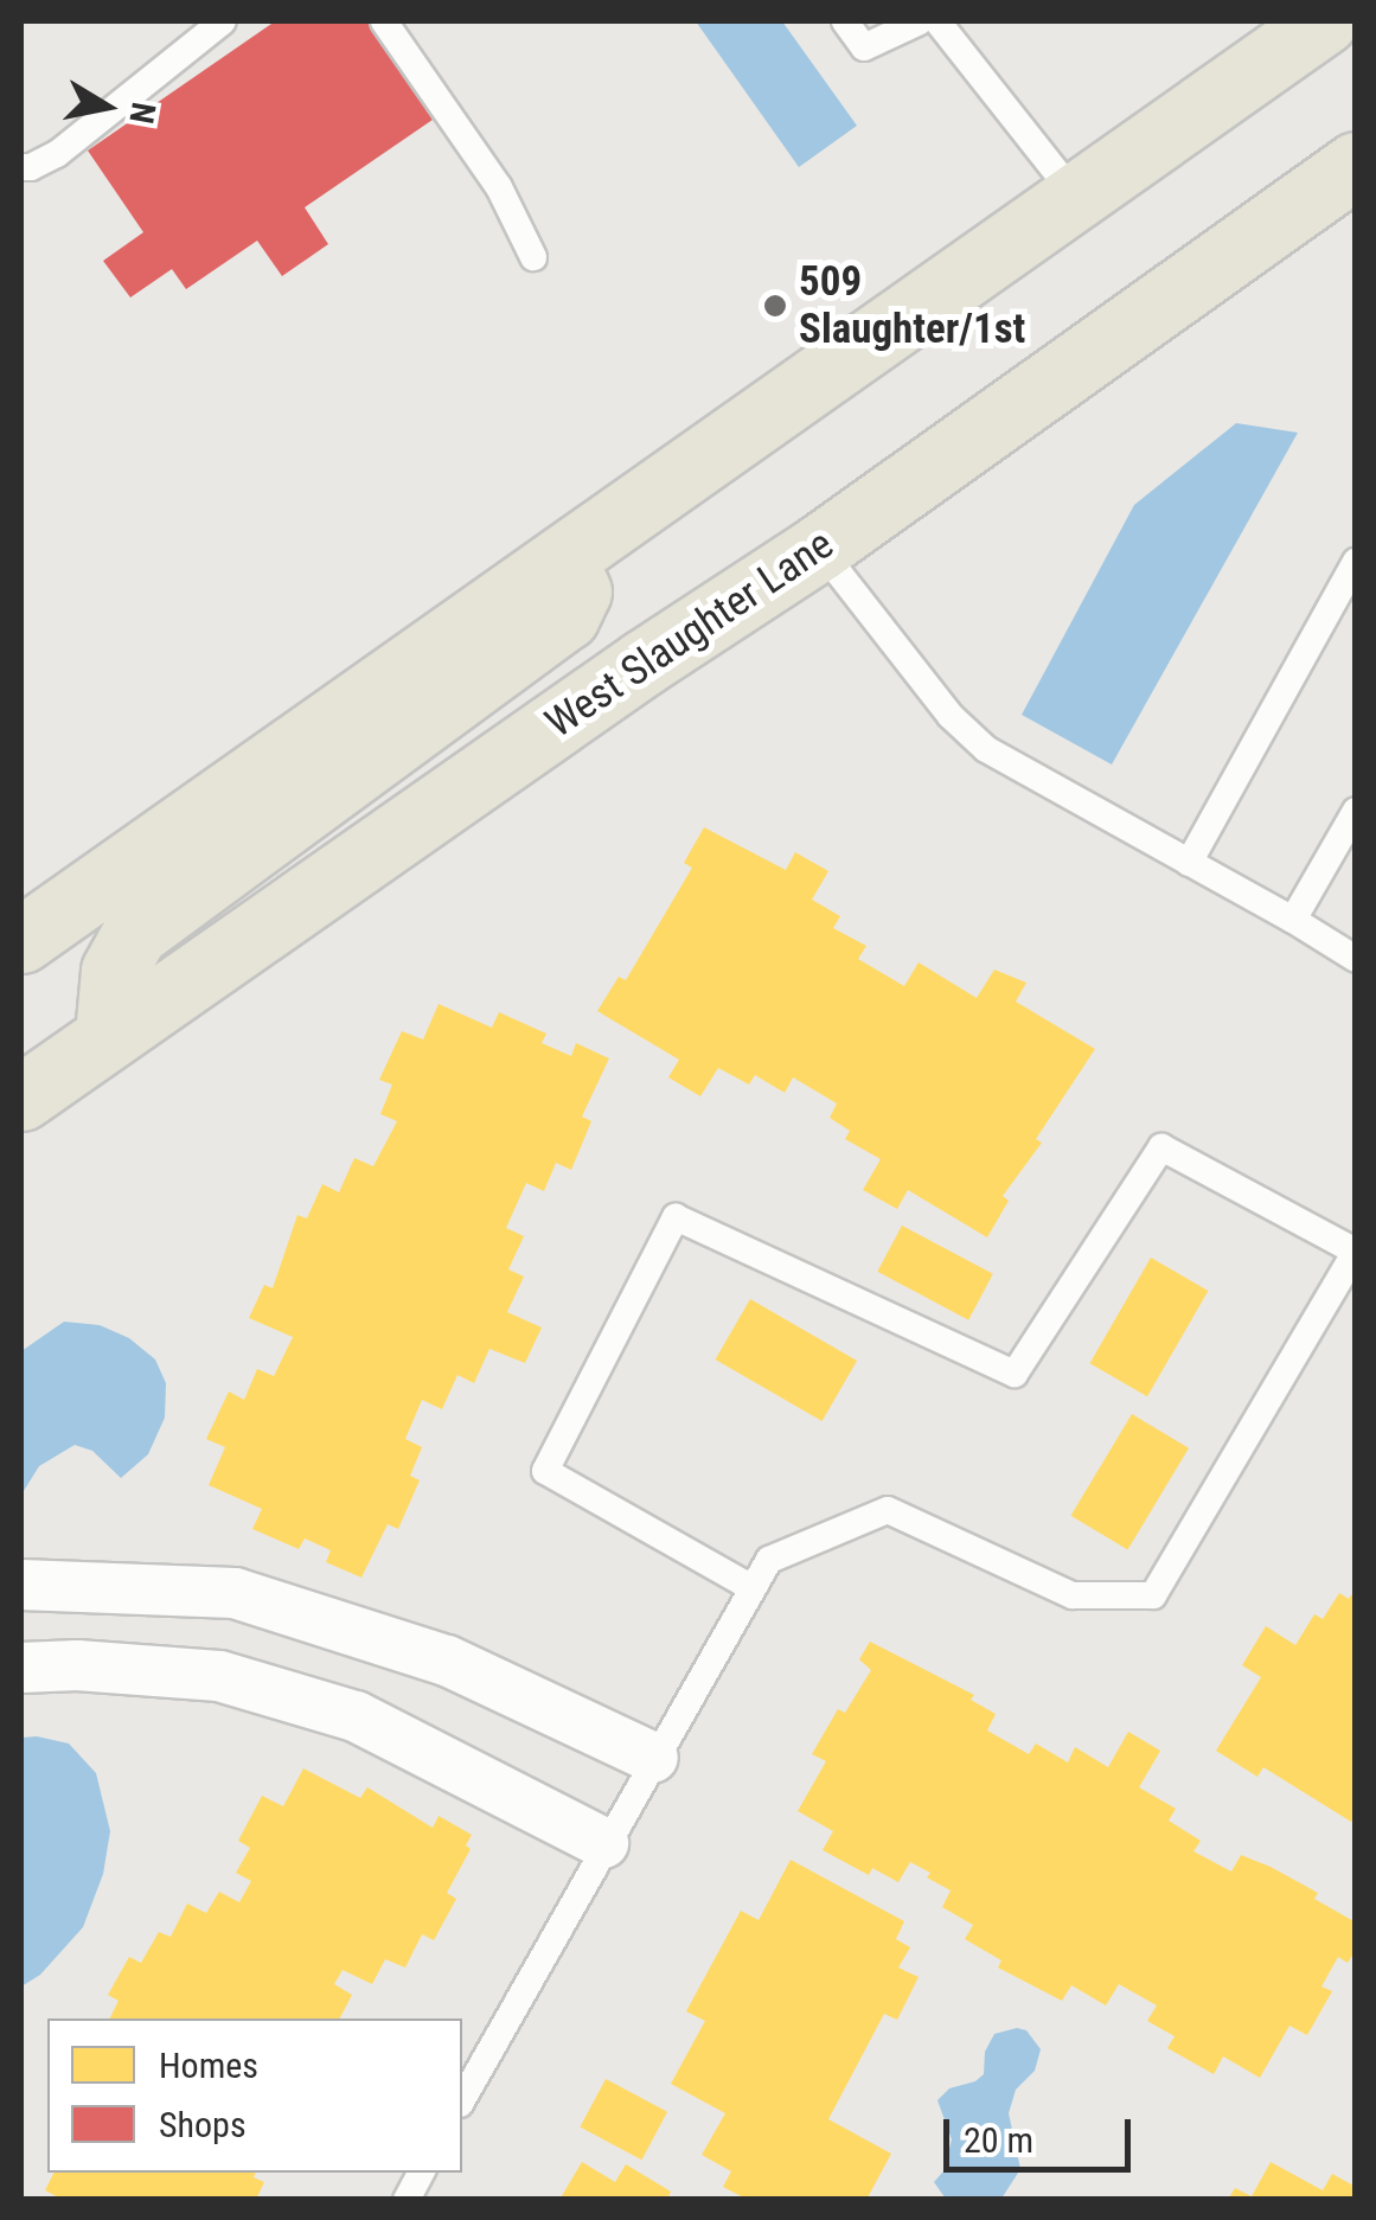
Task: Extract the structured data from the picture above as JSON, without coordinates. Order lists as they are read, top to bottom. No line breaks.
{"streets":{"main road":["West Slaughter Lane"]},"places":["509 Slaughter/1st"],"legend":["Homes","Shops"],"scale_bar":"20 m","north":"right"}
